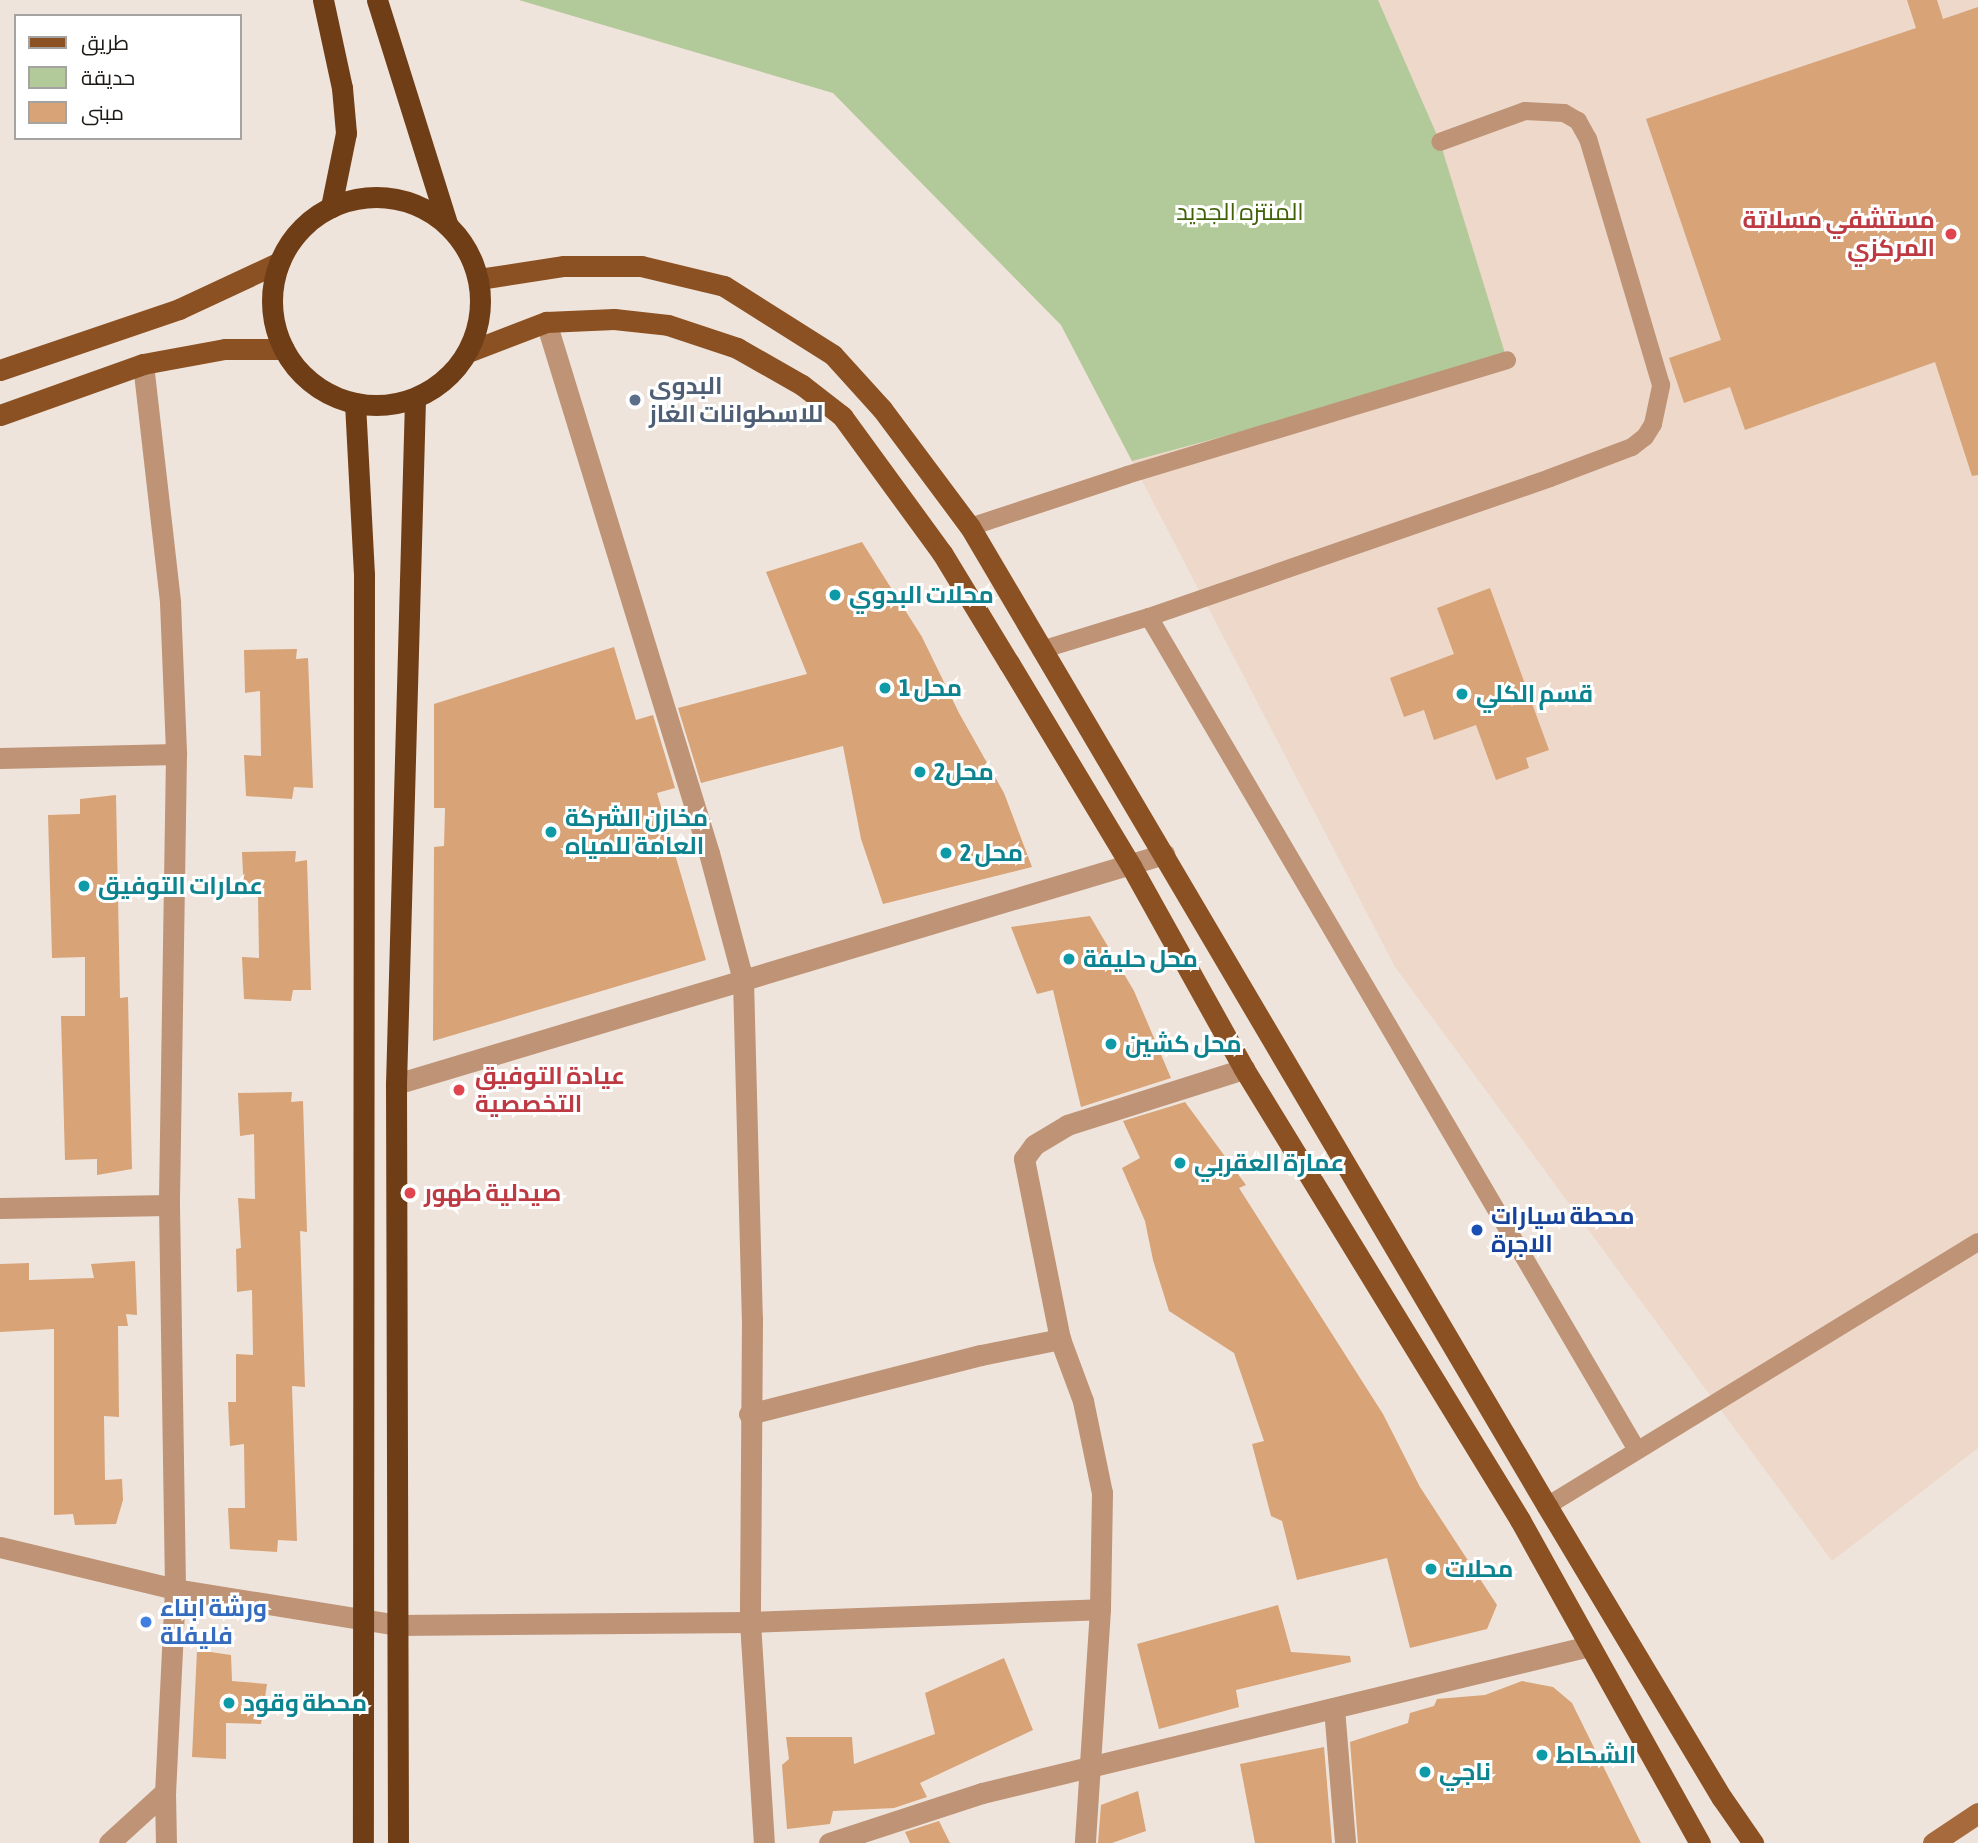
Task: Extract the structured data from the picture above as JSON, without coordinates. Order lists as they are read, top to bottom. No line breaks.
{"parks":["المنتزه الجديد"],"places":["مستشفي مسلاتة المركزي","البدوي للاسطوانات الغاز","محلات البدوي","محل 1","قسم الكلي","محل2","مخازن الشركة العامة للمياه","محل 2","عمارات التوفيق","محل حليفة","محل كشين","عيادة التوفيق التخصصية","عمارة العقربي","صيدلية طهور","محطة سيارات الاجرة","محلات","ورشة ابناء فليفلة","محطة وقود","الشحاط","ناجي"],"legend":["طريق","حديقة","مبنى"]}
